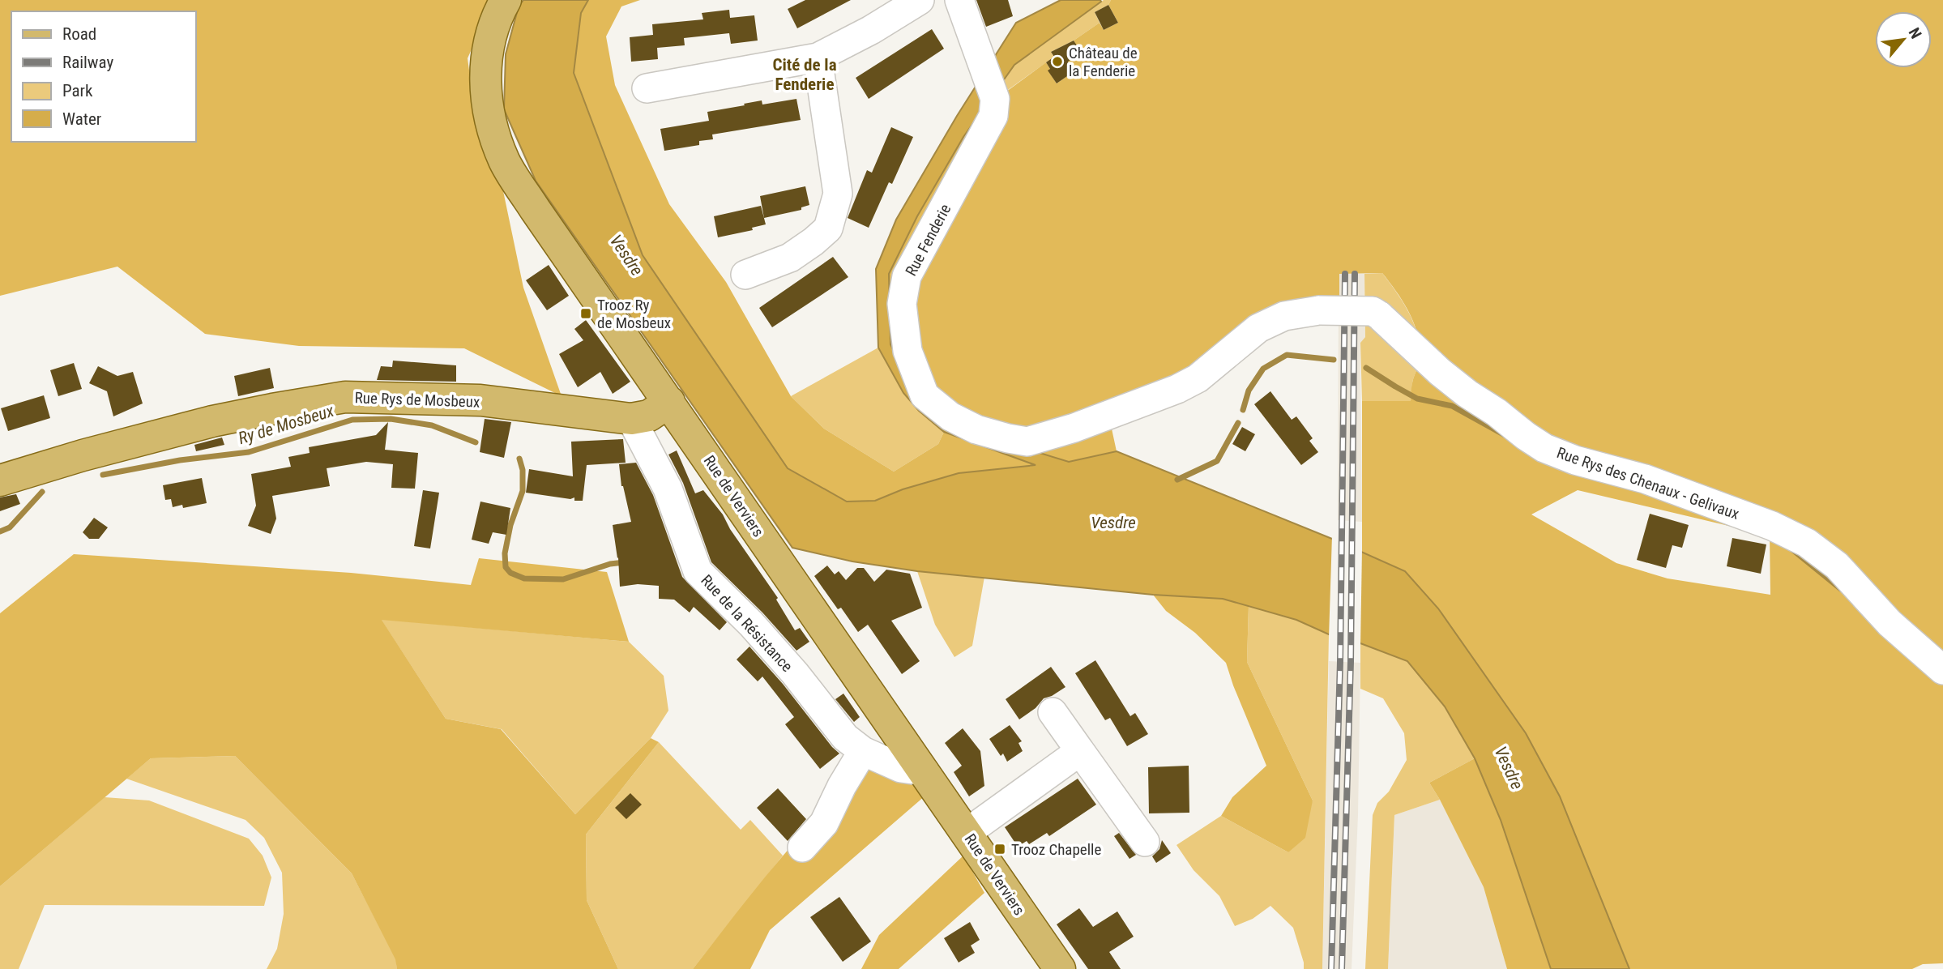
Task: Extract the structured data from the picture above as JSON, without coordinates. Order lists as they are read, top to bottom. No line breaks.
{"streets":{"main road":["Rue Rys de Mosbeux","Rue de Verviers"],"street":["Rue Fenderie","Rue Rys des Chenaux - Gelivaux","Rue de la Résistance"]},"crossings":[["Rue Fenderie","Rue Rys des Chenaux - Gelivaux"],["Rue Rys de Mosbeux","Rue de Verviers"],["Rue Rys de Mosbeux","Rue de la Résistance"],["Rue de Verviers","Rue de la Résistance"]],"districts":["Cité de la Fenderie"],"water":["Vesdre","Ry de Mosbeux"],"places":{"other":["Château de la Fenderie"],"transit":["Trooz Ry de Mosbeux","Trooz Chapelle"]},"legend":["Road","Railway","Park","Water"],"north":"top right"}
